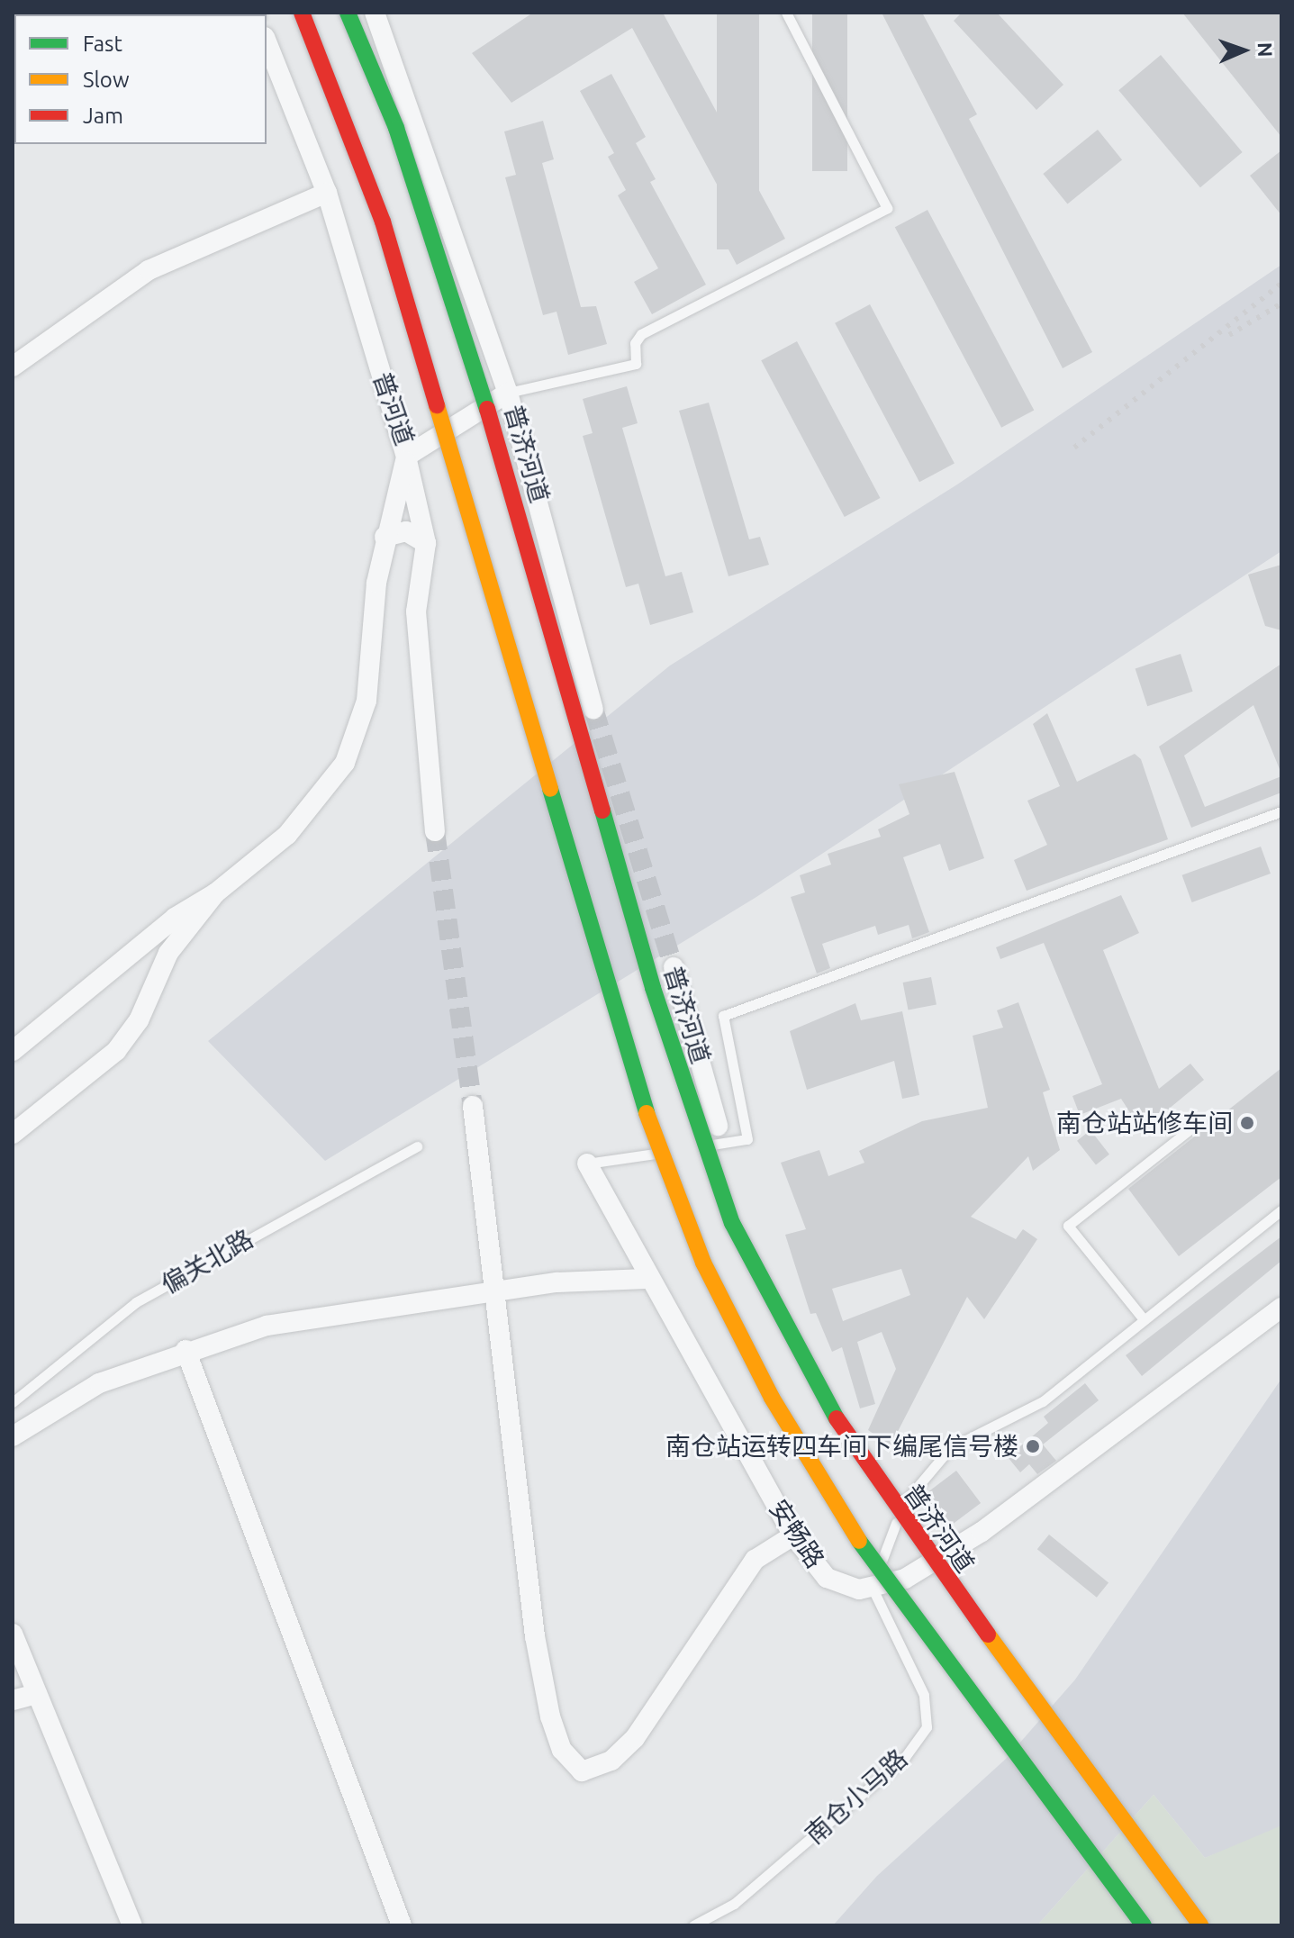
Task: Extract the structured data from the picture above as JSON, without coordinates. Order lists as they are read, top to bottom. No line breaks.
{"streets":{"highway":["普济河道"],"street":["普河道","安畅路"],"lane":["偏关北路","南仓小马路"]},"crossings":[["安畅路","南仓小马路"]],"places":["南仓站站修车间","南仓站运转四车间下编尾信号楼"],"legend":["Fast","Slow","Jam"],"north":"right"}
